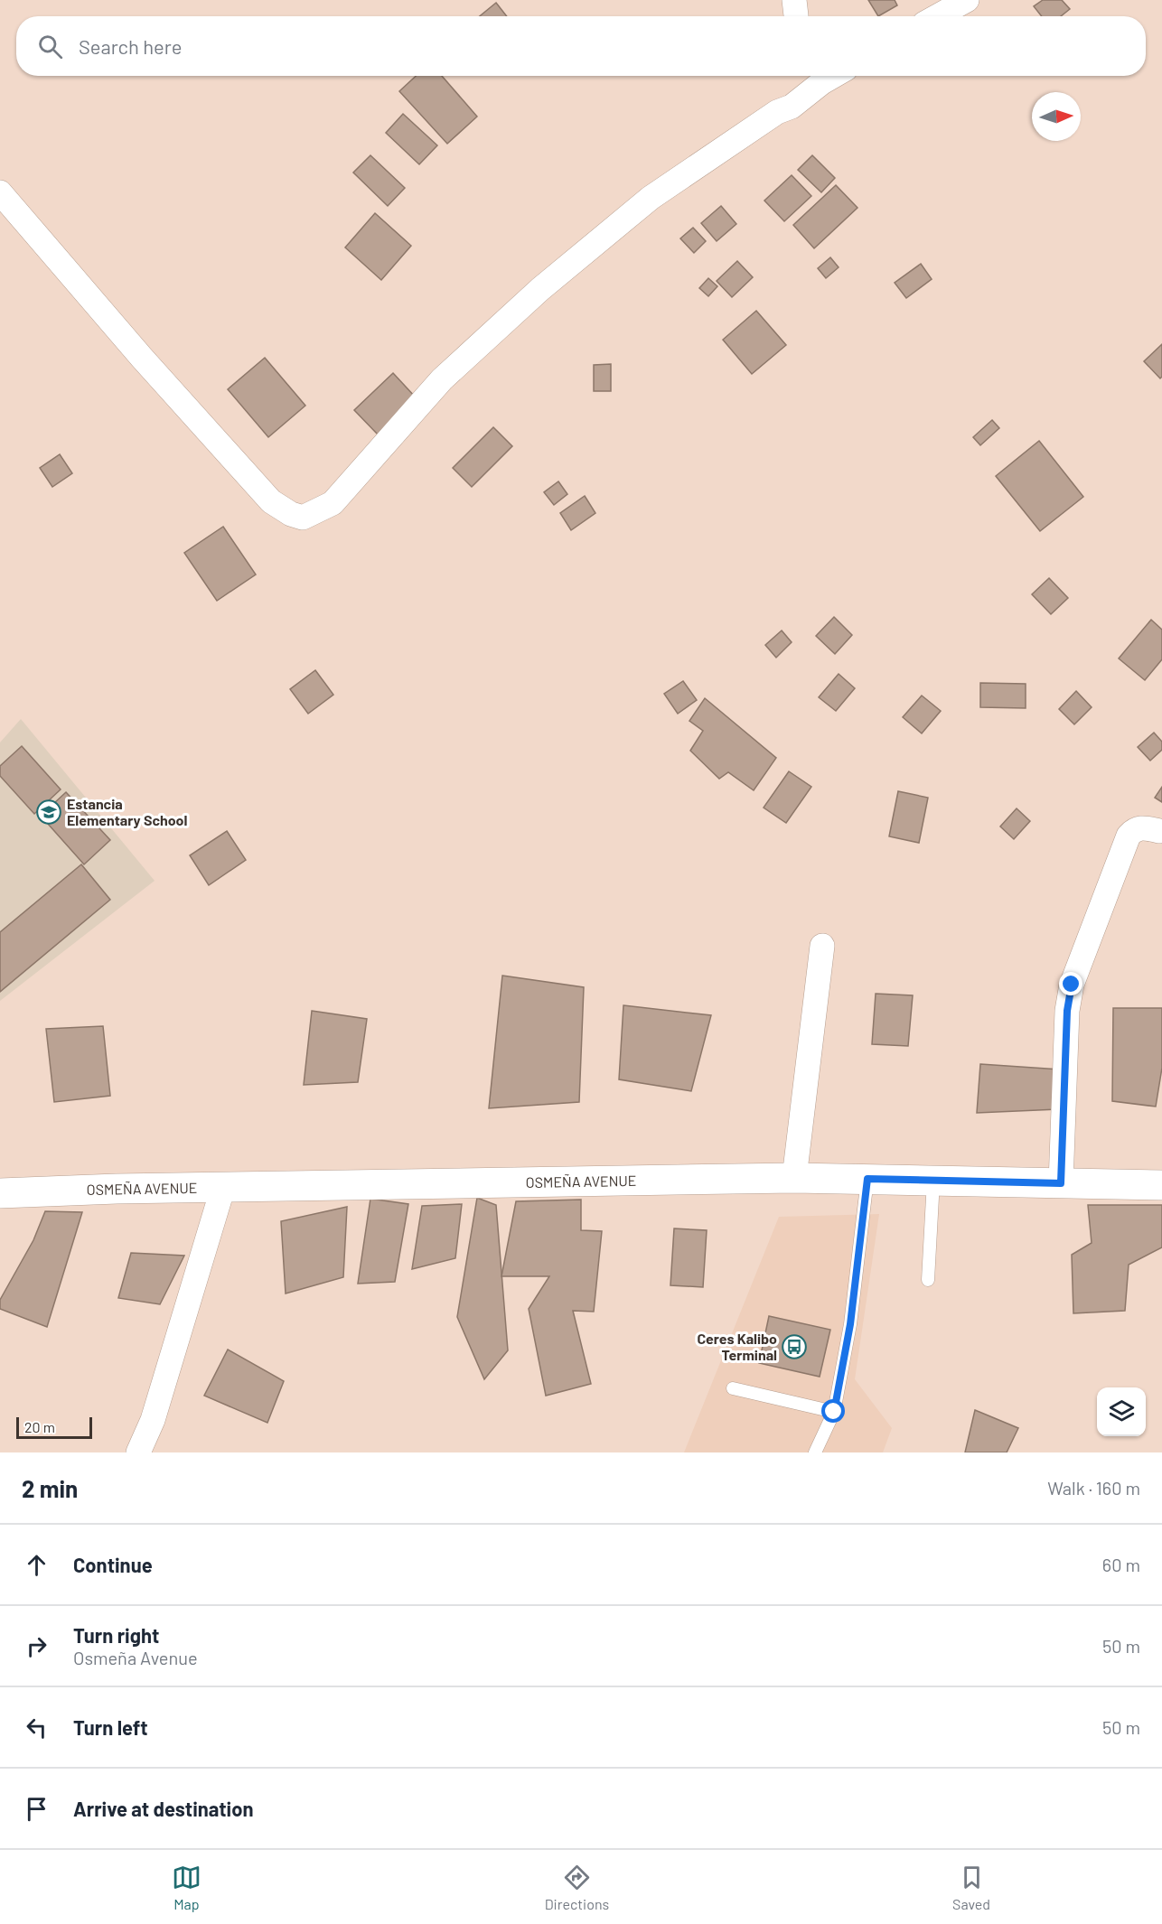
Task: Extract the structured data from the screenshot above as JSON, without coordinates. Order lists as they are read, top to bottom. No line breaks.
{"streets":{"main road":["OSMEÑA AVENUE"]},"places":{"school or university":["Estancia Elementary School"],"bus stop":["Ceres Kalibo Terminal"]},"scale_bar":"20 m","north":"right","page":{"search":"Search here","scale":"20 m","heading":["2 min","Walk · 160 m"],"list":[["Continue","60 m"],["Turn right","Osmeña Avenue","50 m"],["Turn left","50 m"],"Arrive at destination"],"nav":["Map","Directions","Saved"]}}
